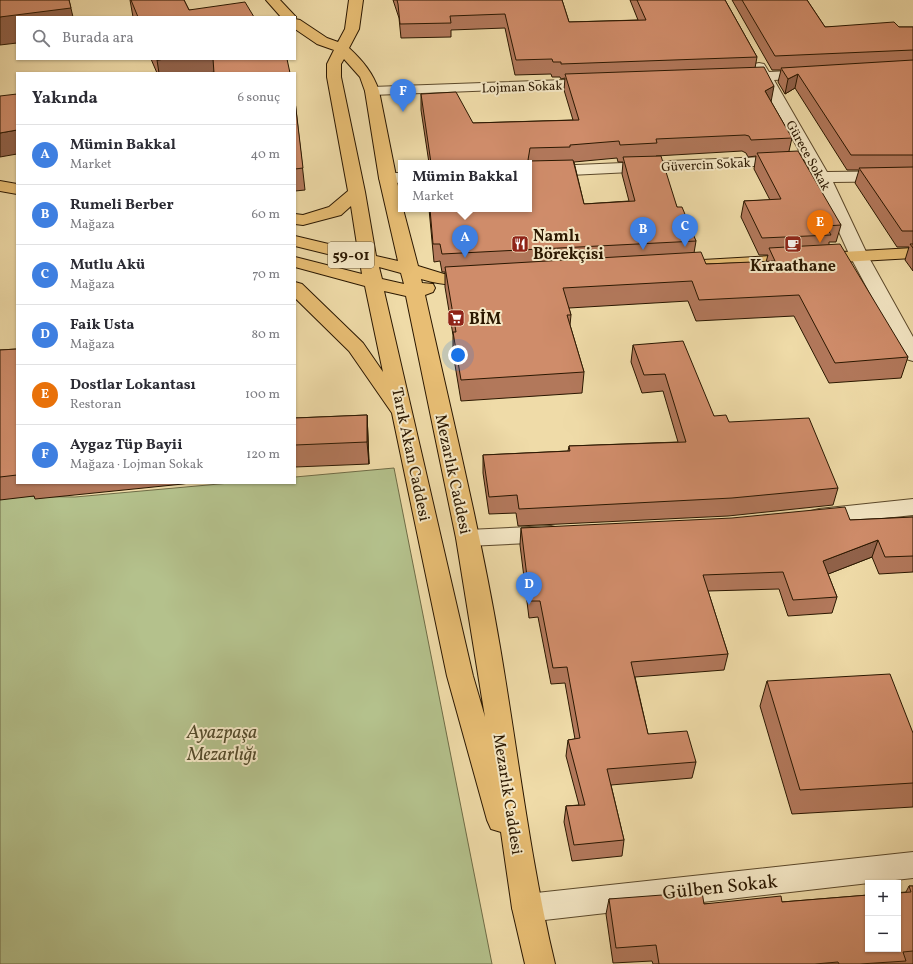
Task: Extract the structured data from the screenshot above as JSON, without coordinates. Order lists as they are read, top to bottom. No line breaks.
{"streets":{"main road":["59-01","Tarık Akan Caddesi","Mezarlık Caddesi"],"street":["Lojman Sokak","Gürece Sokak","Güvercin Sokak","Gülben Sokak"]},"crossings":[["Lojman Sokak","Mezarlık Caddesi"],["Gürece Sokak","Güvercin Sokak"],["59-01","Tarık Akan Caddesi"],["59-01","Mezarlık Caddesi"],["Tarık Akan Caddesi","Mezarlık Caddesi"],["Tarık Akan Caddesi","Gülben Sokak"],["Mezarlık Caddesi","Gülben Sokak"]],"parks":["Ayazpaşa Mezarlığı"],"places":{"restaurant":["Namlı Börekçisi"],"cafe":["Kıraathane"],"supermarket":["BİM"]},"page":{"search":"Burada ara","heading":["Yakında","6 sonuç"],"pins":["F","E","C","B","A","D"],"list":[{"mark":"A","name":"Mümin Bakkal","note":"Market","value":"40 m"},{"mark":"B","name":"Rumeli Berber","note":"Mağaza","value":"60 m"},{"mark":"C","name":"Mutlu Akü","note":"Mağaza","value":"70 m"},{"mark":"D","name":"Faik Usta","note":"Mağaza","value":"80 m"},{"mark":"E","name":"Dostlar Lokantası","note":"Restoran","value":"100 m"},{"mark":"F","name":"Aygaz Tüp Bayii","note":"Mağaza · Lojman Sokak","value":"120 m"}],"popup":["Mümin Bakkal","Market"],"map_buttons":["+","−"]}}
